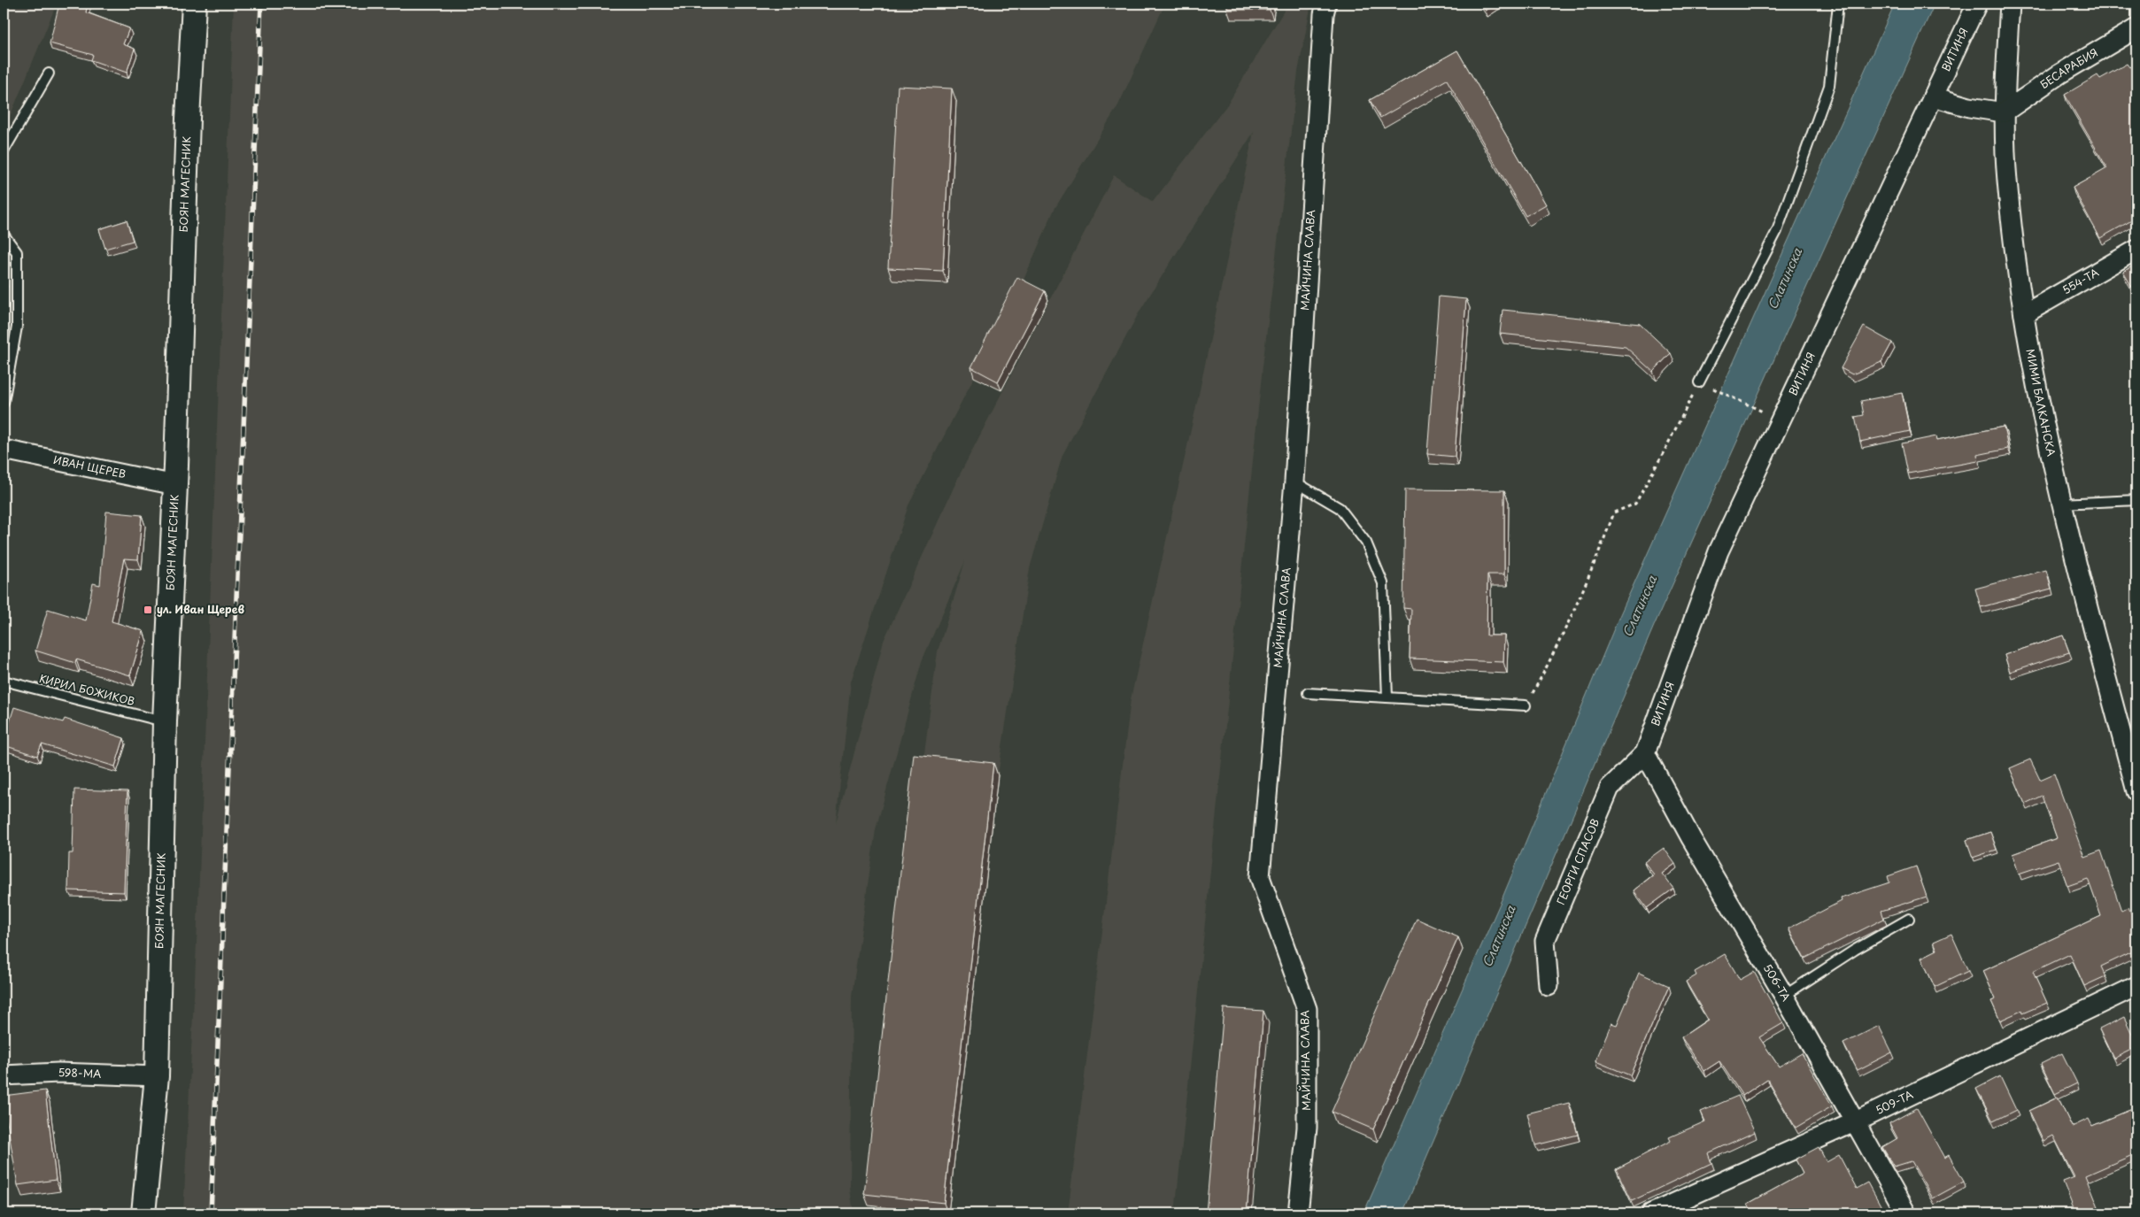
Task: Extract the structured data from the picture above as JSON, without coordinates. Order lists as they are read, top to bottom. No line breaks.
{"streets":{"street":["ВИТИНЯ","БЕСАРАБИЯ","БОЯН МАГЕСНИК","МАЙЧИНА СЛАВА","554-ТА","МИМИ БАЛКАНСКА","ИВАН ЩЕРЕВ","ГЕОРГИ СПАСОВ","506-ТА","598-МА","509-ТА"],"lane":["КИРИЛ БОЖИКОВ"]},"crossings":[["ВИТИНЯ","ГЕОРГИ СПАСОВ"],["ВИТИНЯ","506-ТА"],["БЕСАРАБИЯ","МИМИ БАЛКАНСКА"],["БОЯН МАГЕСНИК","ИВАН ЩЕРЕВ"],["БОЯН МАГЕСНИК","КИРИЛ БОЖИКОВ"],["БОЯН МАГЕСНИК","598-МА"],["554-ТА","МИМИ БАЛКАНСКА"],["ГЕОРГИ СПАСОВ","506-ТА"],["506-ТА","509-ТА"]],"water":["Слатинска"],"places":{"transit":["ул. Иван Щерев"]}}
